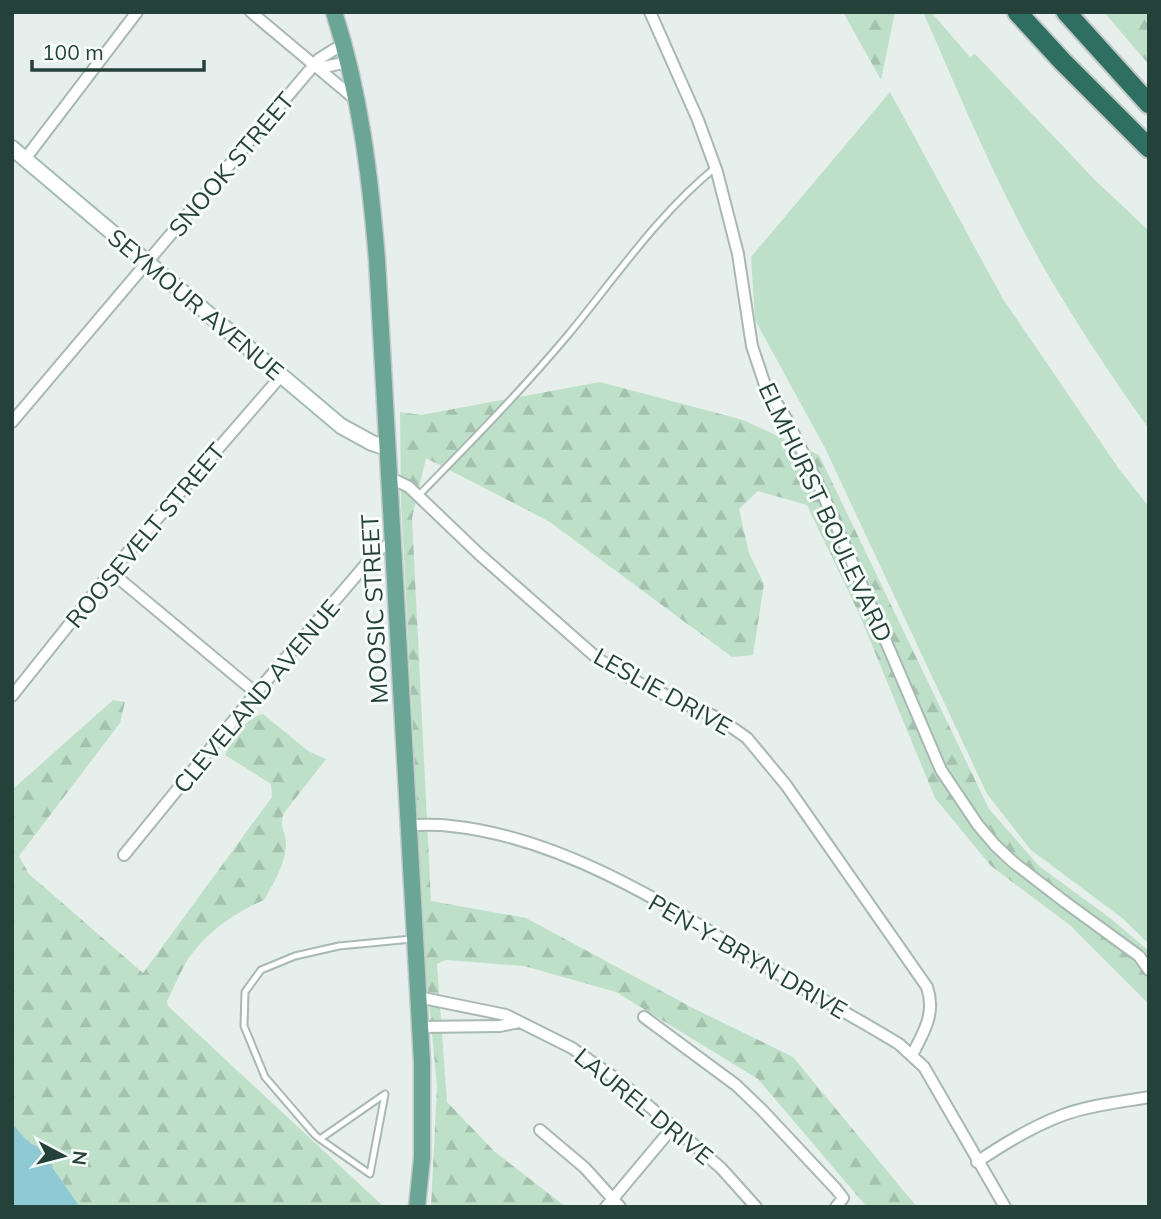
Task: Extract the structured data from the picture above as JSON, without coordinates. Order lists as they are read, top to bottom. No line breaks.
{"streets":{"main road":["MOOSIC STREET"],"street":["SNOOK STREET","SEYMOUR AVENUE","ELMHURST BOULEVARD","ROOSEVELT STREET","LESLIE DRIVE","CLEVELAND AVENUE","PEN-Y-BRYN DRIVE","LAUREL DRIVE"]},"crossings":[["SNOOK STREET","SEYMOUR AVENUE"],["SNOOK STREET","MOOSIC STREET"],["SEYMOUR AVENUE","ROOSEVELT STREET"],["SEYMOUR AVENUE","MOOSIC STREET"],["MOOSIC STREET","LESLIE DRIVE"],["MOOSIC STREET","CLEVELAND AVENUE"],["MOOSIC STREET","PEN-Y-BRYN DRIVE"],["MOOSIC STREET","LAUREL DRIVE"],["LESLIE DRIVE","PEN-Y-BRYN DRIVE"]],"scale_bar":"100 m","north":"right"}
